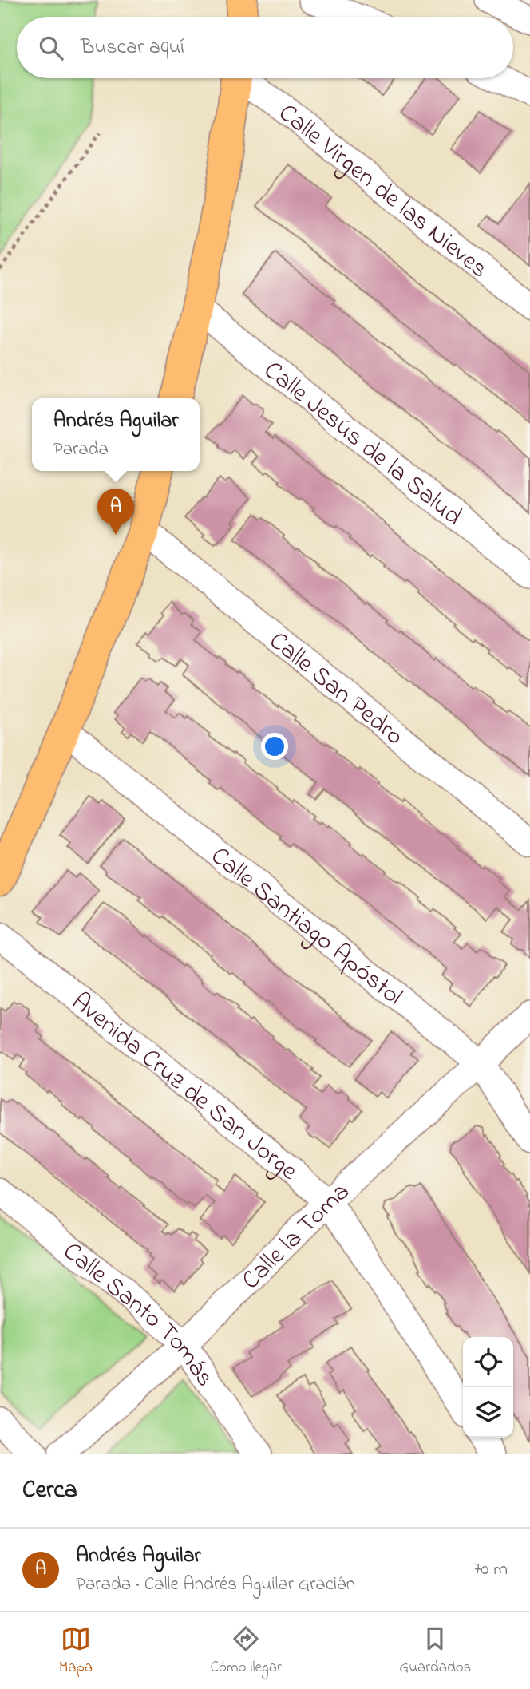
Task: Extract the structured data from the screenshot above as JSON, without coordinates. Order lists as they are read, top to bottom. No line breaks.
{"streets":{"street":["Calle Virgen de las Nieves","Calle Jesús de la Salud","Calle San Pedro","Calle Santiago Apóstol","Avenida Cruz de San Jorge","Calle la Toma","Calle Santo Tomás"]},"crossings":[["Calle Santiago Apóstol","Calle la Toma"],["Avenida Cruz de San Jorge","Calle la Toma"],["Calle la Toma","Calle Santo Tomás"]],"page":{"search":"Buscar aquí","popup":["Andrés Aguilar","Parada"],"pins":"A","heading":"Cerca","list":[{"mark":"A","name":"Andrés Aguilar","note":"Parada · Calle Andrés Aguilar Gracián","value":"70 m"}],"nav":["Mapa","Cómo llegar","Guardados"]}}
